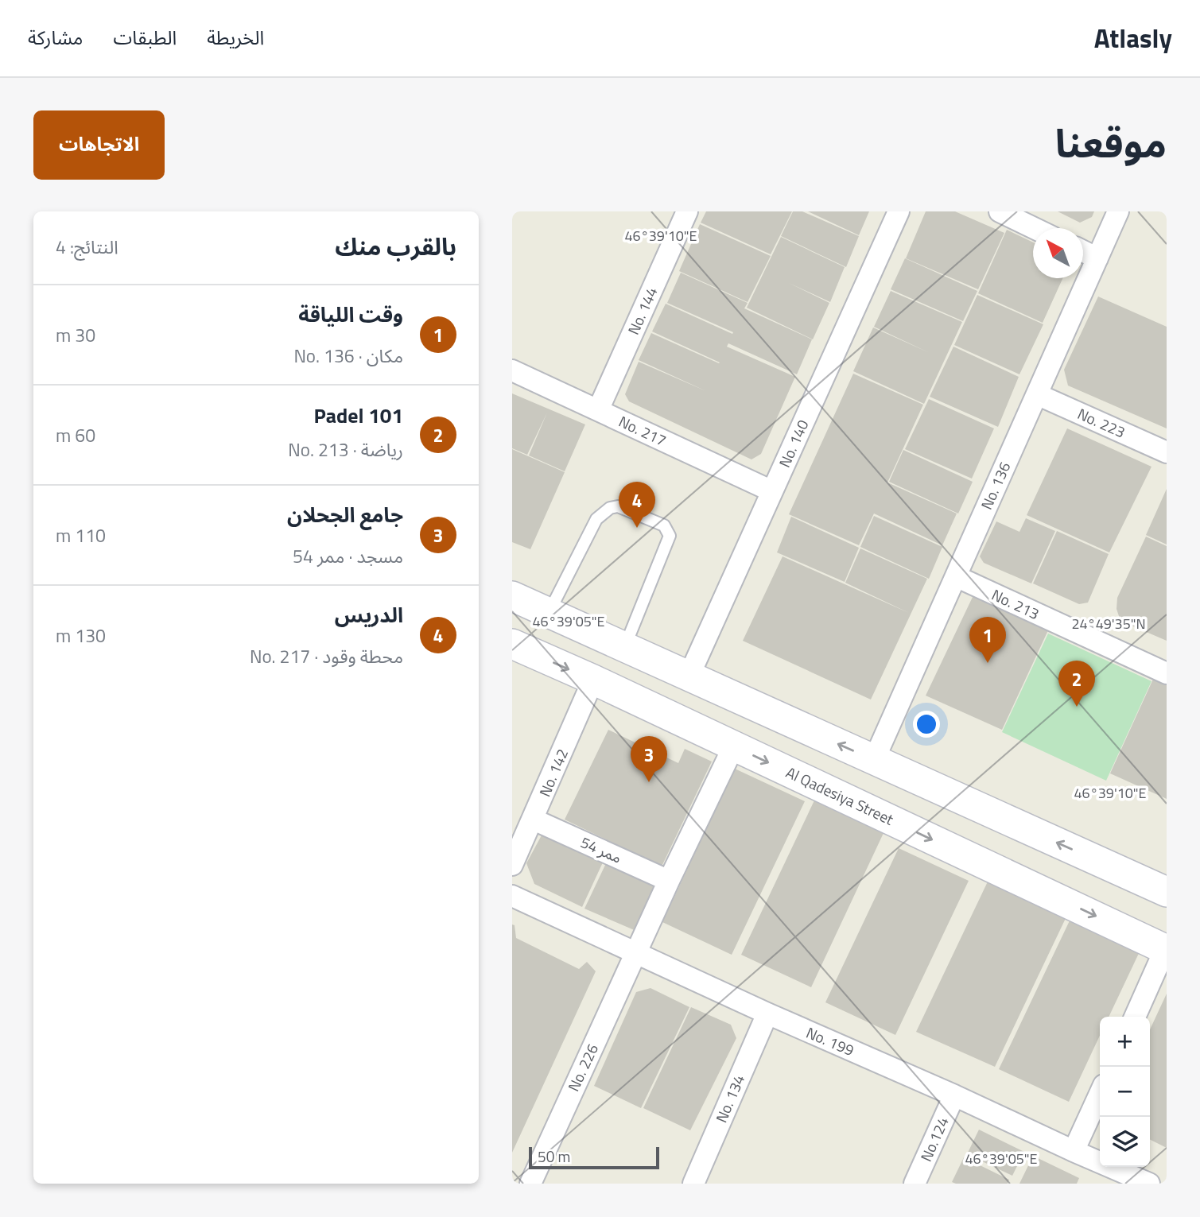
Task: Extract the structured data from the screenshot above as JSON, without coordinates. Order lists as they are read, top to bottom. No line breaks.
{"streets":{"street":["No. 144","No. 223","No. 217","No. 140","No. 136","No. 213","No. 142","Al Qadesiya Street","ممر 54","No. 199","No. 226","No. 134","No.124"]},"crossings":[["No. 144","No. 217"],["No. 223","No. 136"],["No. 217","No. 140"],["No. 136","No. 213"],["No. 142","Al Qadesiya Street"],["No. 142","ممر 54"],["No. 199","No. 226"],["No. 199","No. 134"],["No. 199","No.124"]],"scale_bar":"50 m","north":"top left","page":{"header":"Atlasly","nav":["الخريطة","الطبقات","مشاركة"],"title":"موقعنا","buttons":"الاتجاهات","heading":["بالقرب منك","النتائج: 4"],"list":[{"mark":"1","name":"وقت اللياقة","note":"مكان · No. 136","value":"30 m"},{"mark":"2","name":"Padel 101","note":"رياضة · No. 213","value":"60 m"},{"mark":"3","name":"جامع الجحلان","note":"مسجد · ممر 54","value":"110 m"},{"mark":"4","name":"الدريس","note":"محطة وقود · No. 217","value":"130 m"}],"pins":["4","1","2","3"],"map_buttons":["+","−"],"scale":"50 m"},"coordinates":["46°39'10\"E","46°39'05\"E","24°49'35\"N"]}
